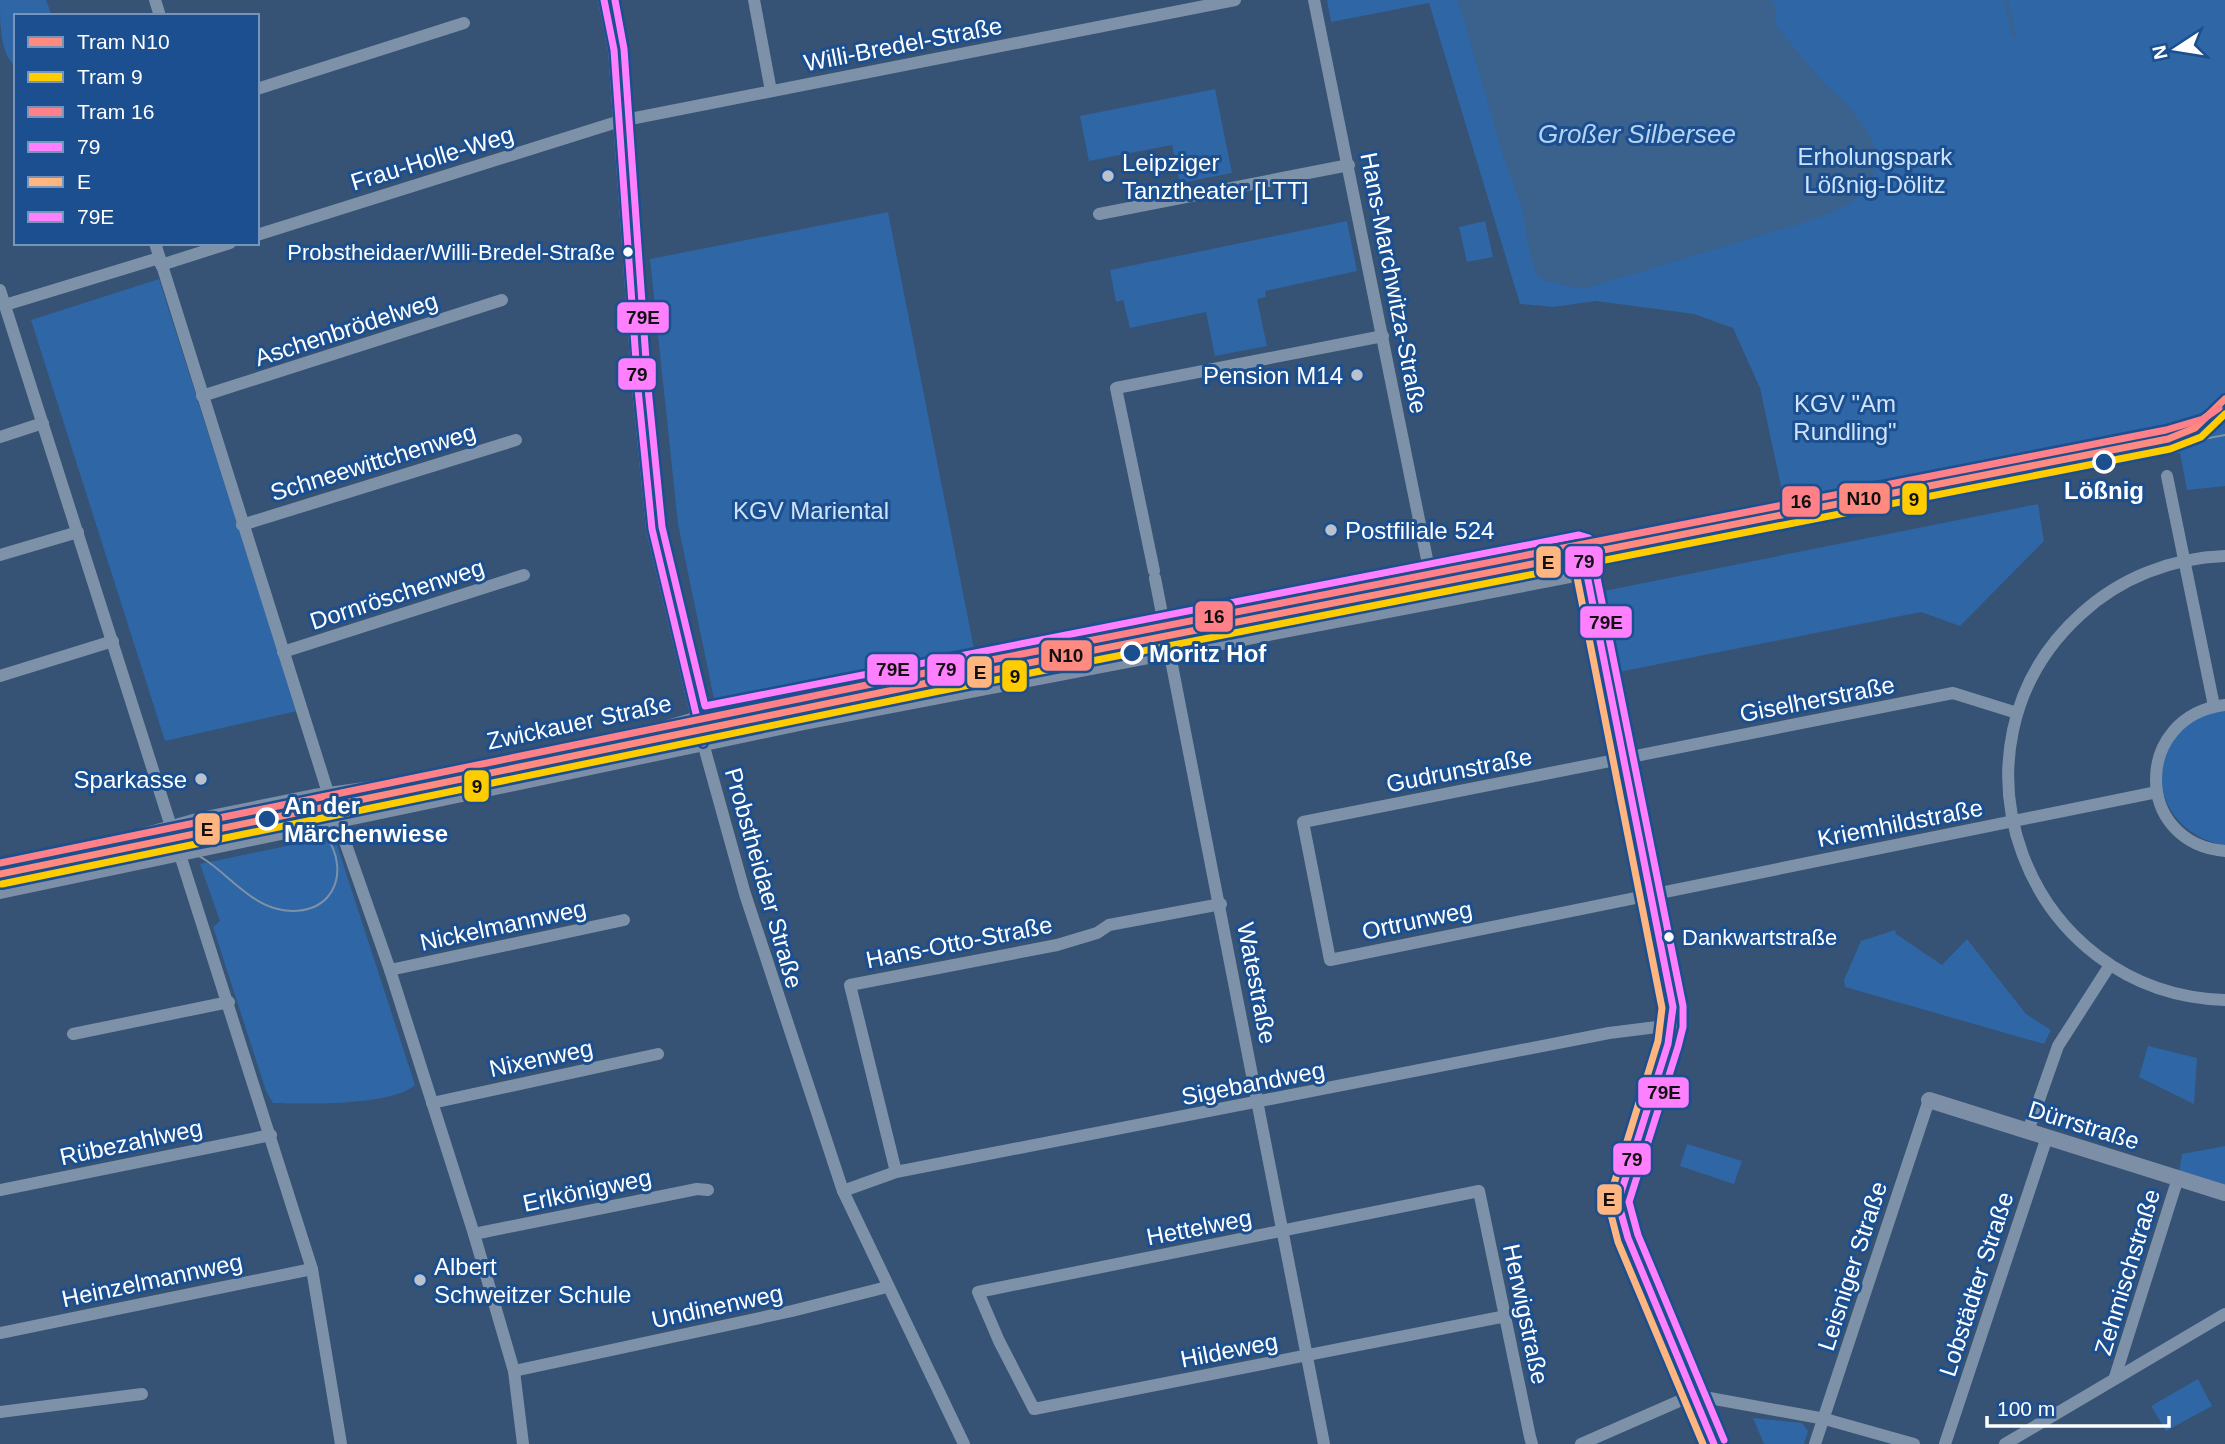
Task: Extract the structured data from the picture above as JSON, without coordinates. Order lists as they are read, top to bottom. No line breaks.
{"streets":{"main road":["Zwickauer Straße","Dürrstraße"],"street":["Willi-Bredel-Straße","Frau-Holle-Weg","Hans-Marchwitza-Straße","Aschenbrödelweg","Schneewittchenweg","Dornröschenweg","Giselherstraße","Gudrunstraße","Kriemhildstraße","Probstheidaer Straße","Ortrunweg","Nickelmannweg","Hans-Otto-Straße","Watestraße","Nixenweg","Sigebandweg","Rübezahlweg","Erlkönigweg","Hettelweg","Leisniger Straße","Zehmischstraße","Heinzelmannweg","Lobstädter Straße","Undinenweg","Herwigstraße","Hildeweg"]},"crossings":[["Willi-Bredel-Straße","Frau-Holle-Weg"],["Willi-Bredel-Straße","Probstheidaer Straße"],["Frau-Holle-Weg","Probstheidaer Straße"],["Hans-Marchwitza-Straße","Zwickauer Straße"],["Hans-Marchwitza-Straße","Watestraße"],["Giselherstraße","Gudrunstraße"],["Zwickauer Straße","Probstheidaer Straße"],["Zwickauer Straße","Watestraße"],["Gudrunstraße","Ortrunweg"],["Kriemhildstraße","Ortrunweg"],["Probstheidaer Straße","Sigebandweg"],["Probstheidaer Straße","Undinenweg"],["Hans-Otto-Straße","Watestraße"],["Hans-Otto-Straße","Sigebandweg"],["Watestraße","Sigebandweg"],["Watestraße","Hettelweg"],["Watestraße","Hildeweg"],["Dürrstraße","Leisniger Straße"],["Dürrstraße","Zehmischstraße"],["Dürrstraße","Lobstädter Straße"],["Hettelweg","Herwigstraße"],["Hettelweg","Hildeweg"],["Herwigstraße","Hildeweg"]],"water":["Großer Silbersee"],"parks":["Erholungspark Lößnig-Dölitz","KGV \"Am Rundling\"","KGV Mariental"],"places":["Leipziger Tanztheater [LTT]","Probstheidaer/Willi-Bredel-Straße","Pension M14","Lößnig","Postfiliale 524","Moritz Hof","Sparkasse","An der Märchenwiese","Dankwartstraße","Albert Schweitzer Schule"],"lines":["transit line 79","transit line 79E","tram line N10","tram line 16","tram line 9","transit line E"],"legend":["Tram N10","Tram 9","Tram 16","79","E","79E"],"scale_bar":"100 m","north":"left"}
